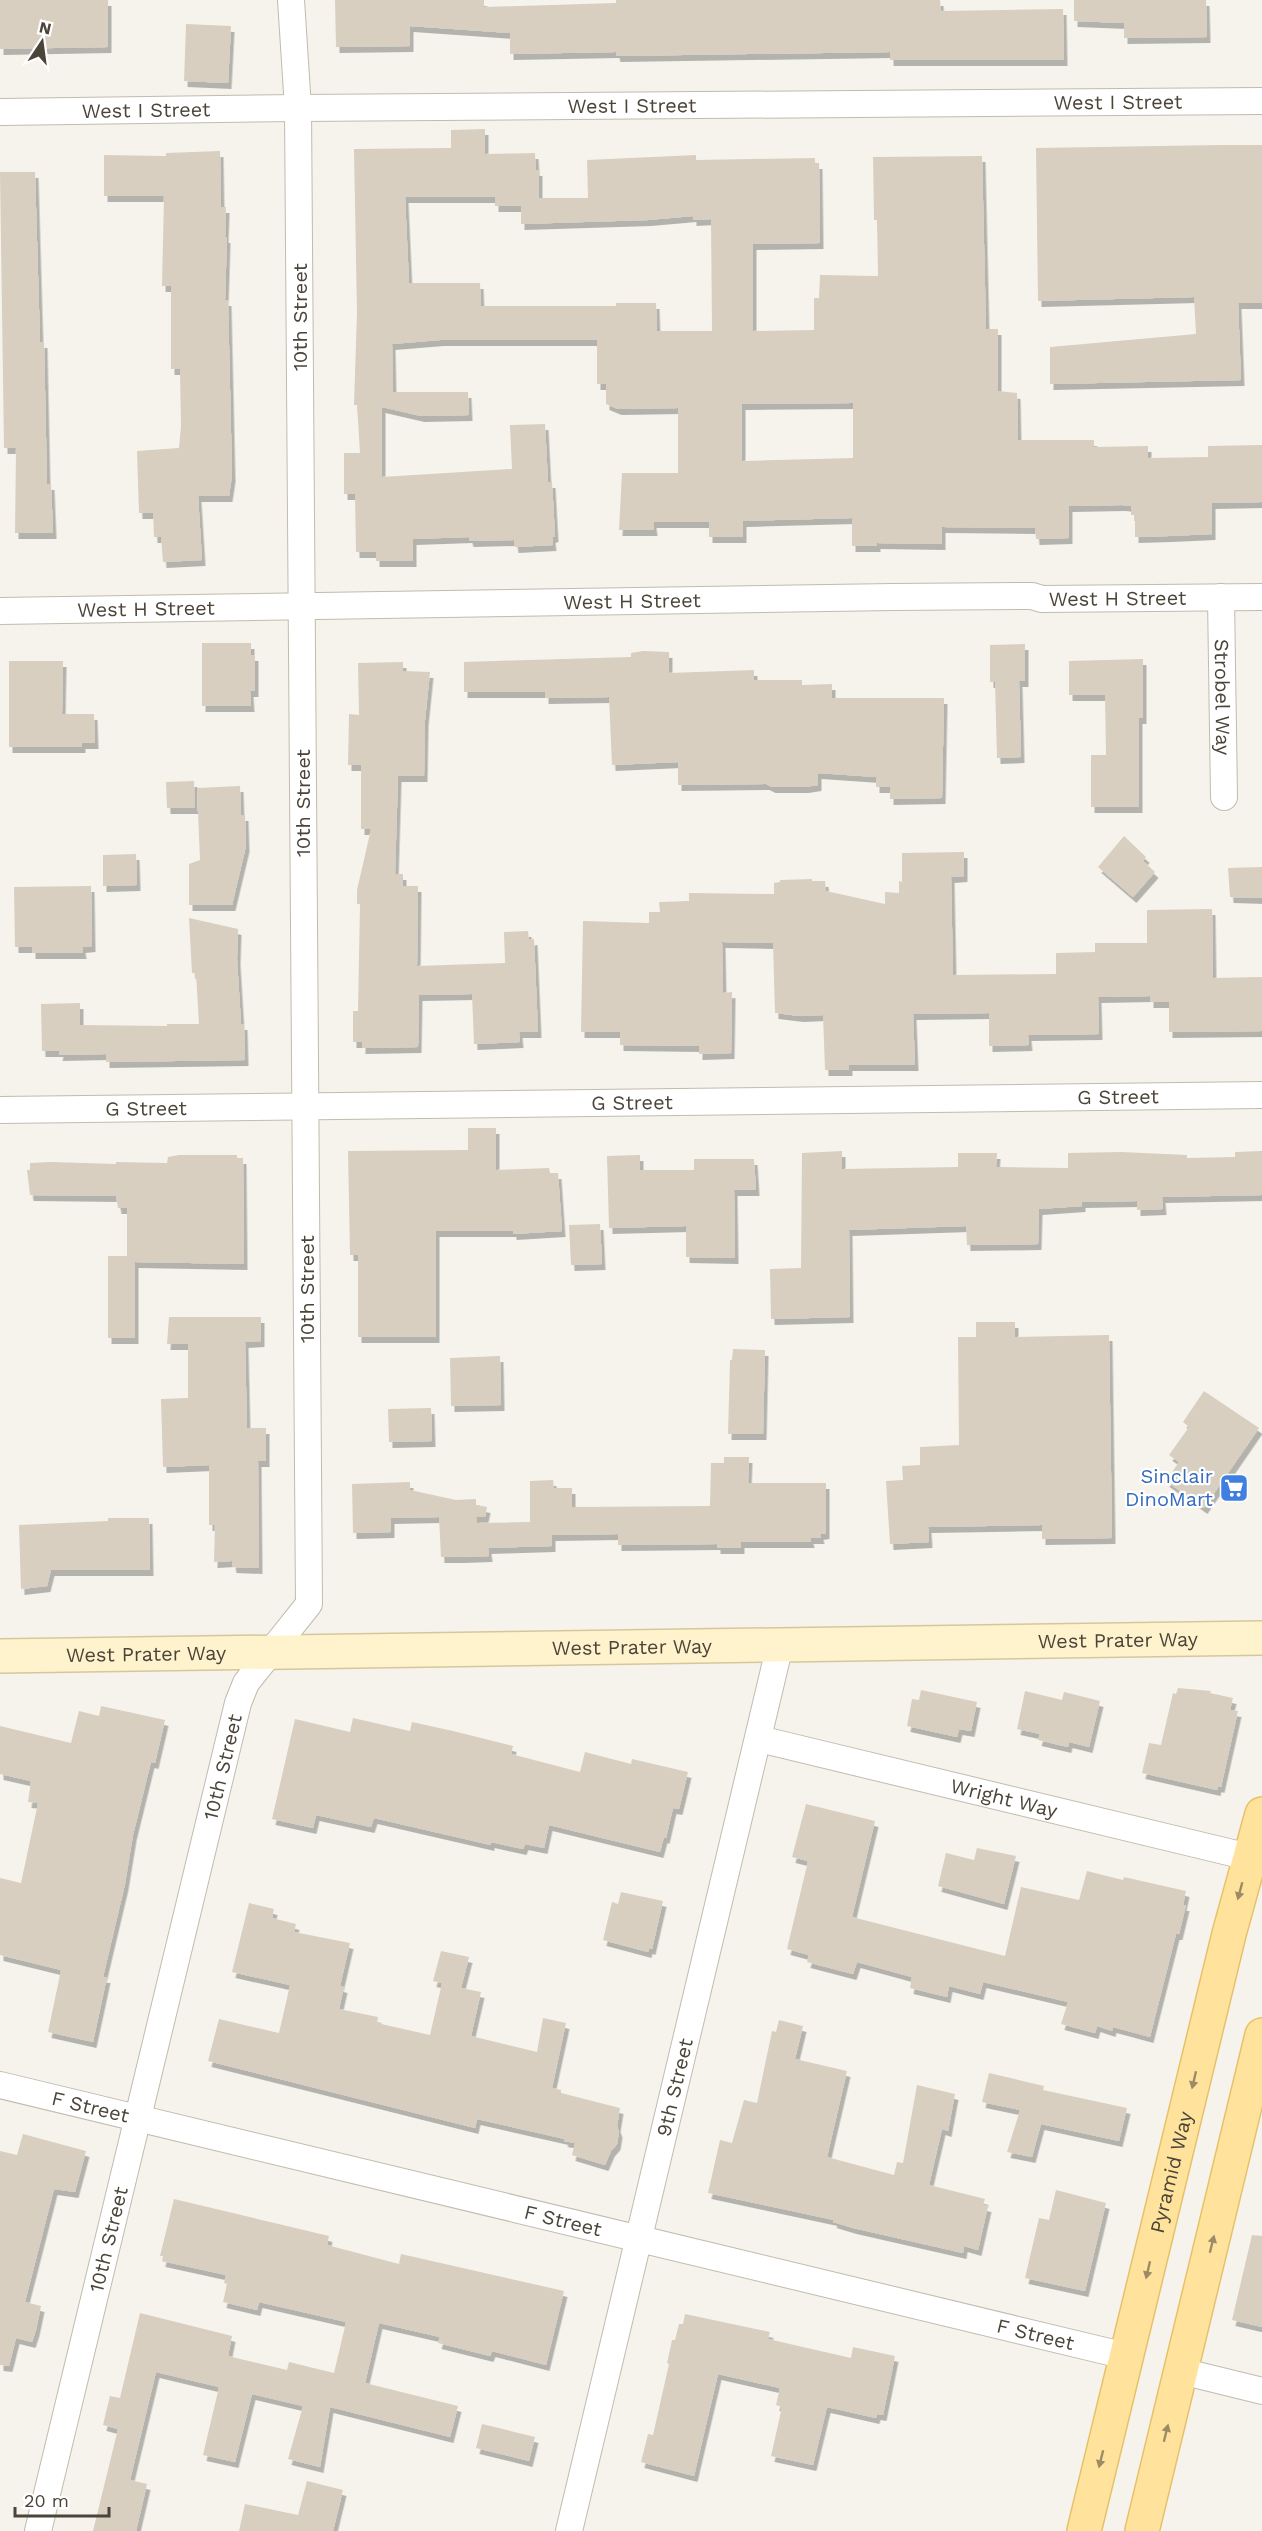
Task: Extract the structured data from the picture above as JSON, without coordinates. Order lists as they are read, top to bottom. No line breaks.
{"streets":{"main road":["West Prater Way","Pyramid Way"],"street":["West I Street","10th Street","West H Street","Strobel Way","G Street","Wright Way","9th Street","F Street"]},"crossings":[["West I Street","10th Street"],["10th Street","West H Street"],["10th Street","G Street"],["10th Street","West Prater Way"],["10th Street","F Street"],["West H Street","Strobel Way"],["West Prater Way","9th Street"],["Wright Way","9th Street"],["Wright Way","Pyramid Way"],["9th Street","F Street"],["F Street","Pyramid Way"]],"places":{"supermarket":["Sinclair DinoMart"]},"scale_bar":"20 m","north":"top"}
